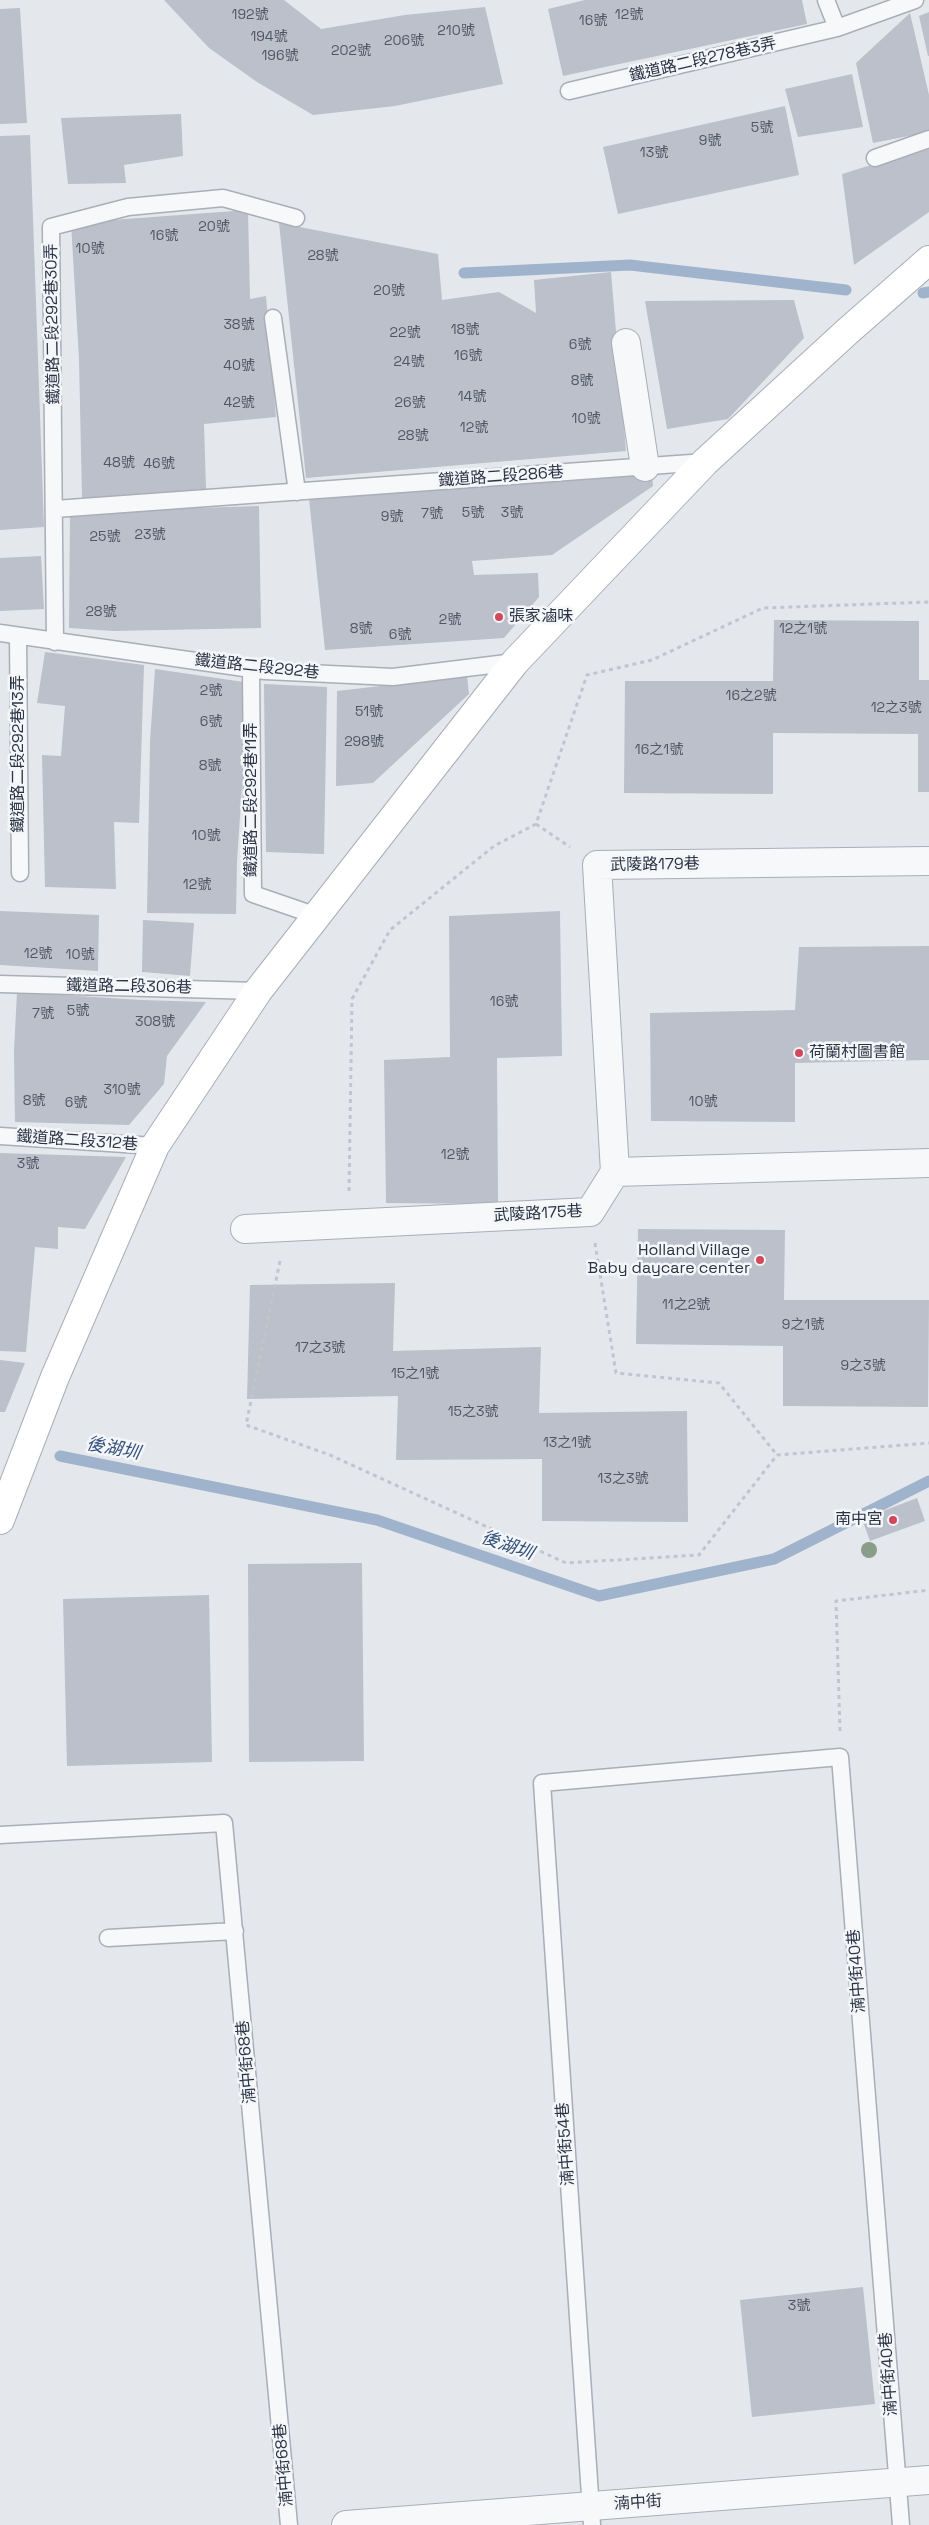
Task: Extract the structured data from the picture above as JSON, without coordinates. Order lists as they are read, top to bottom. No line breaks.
{"streets":{"street":["武陵路179巷","武陵路175巷","湳中街"],"lane":["鐵道路二段278巷3弄","鐵道路二段292巷30弄","鐵道路二段286巷","鐵道路二段292巷","鐵道路二段292巷13弄","鐵道路二段292巷11弄","鐵道路二段306巷","鐵道路二段312巷","湳中街40巷","湳中街68巷","湳中街54巷"]},"crossings":[["鐵道路二段292巷30弄","鐵道路二段286巷"],["鐵道路二段292巷30弄","鐵道路二段292巷"],["鐵道路二段292巷","鐵道路二段292巷13弄"],["鐵道路二段292巷","鐵道路二段292巷11弄"],["武陵路179巷","武陵路175巷"],["湳中街40巷","湳中街54巷"],["湳中街40巷","湳中街"],["湳中街54巷","湳中街"]],"water":["後湖圳"],"places":["張家滷味","荷蘭村圖書館","Holland Village Baby daycare center","南中宮"],"house_numbers":["192號","12號","16號","210號","194號","206號","202號","196號","5號","9號","13號","20號","16號","10號","28號","20號","38號","18號","22號","6號","16號","24號","40號","8號","14號","42號","26號","10號","12號","28號","48號","46號","5號","3號","7號","9號","23號","25號","28號","2號","8號","12之1號","6號","2號","16之2號","12之3號","51號","6號","298號","16之1號","8號","10號","12號","12號","10號","16號","5號","7號","308號","310號","8號","10號","6號","12號","3號","11之2號","9之1號","17之3號","9之3號","15之1號","15之3號","13之1號","13之3號","3號"]}
